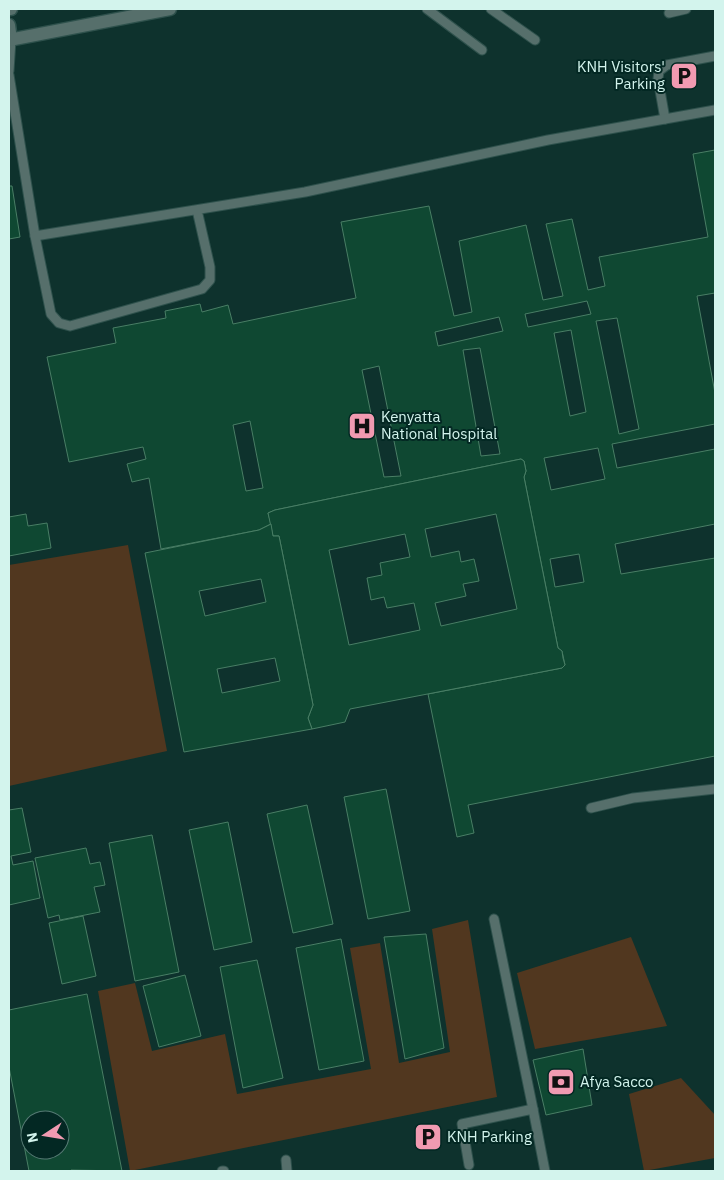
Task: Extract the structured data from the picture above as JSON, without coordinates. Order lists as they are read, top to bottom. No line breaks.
{"places":{"parking":["KNH Visitors' Parking","KNH Parking"],"hospital":["Kenyatta National Hospital"],"bank":["Afya Sacco"]},"north":"left"}
